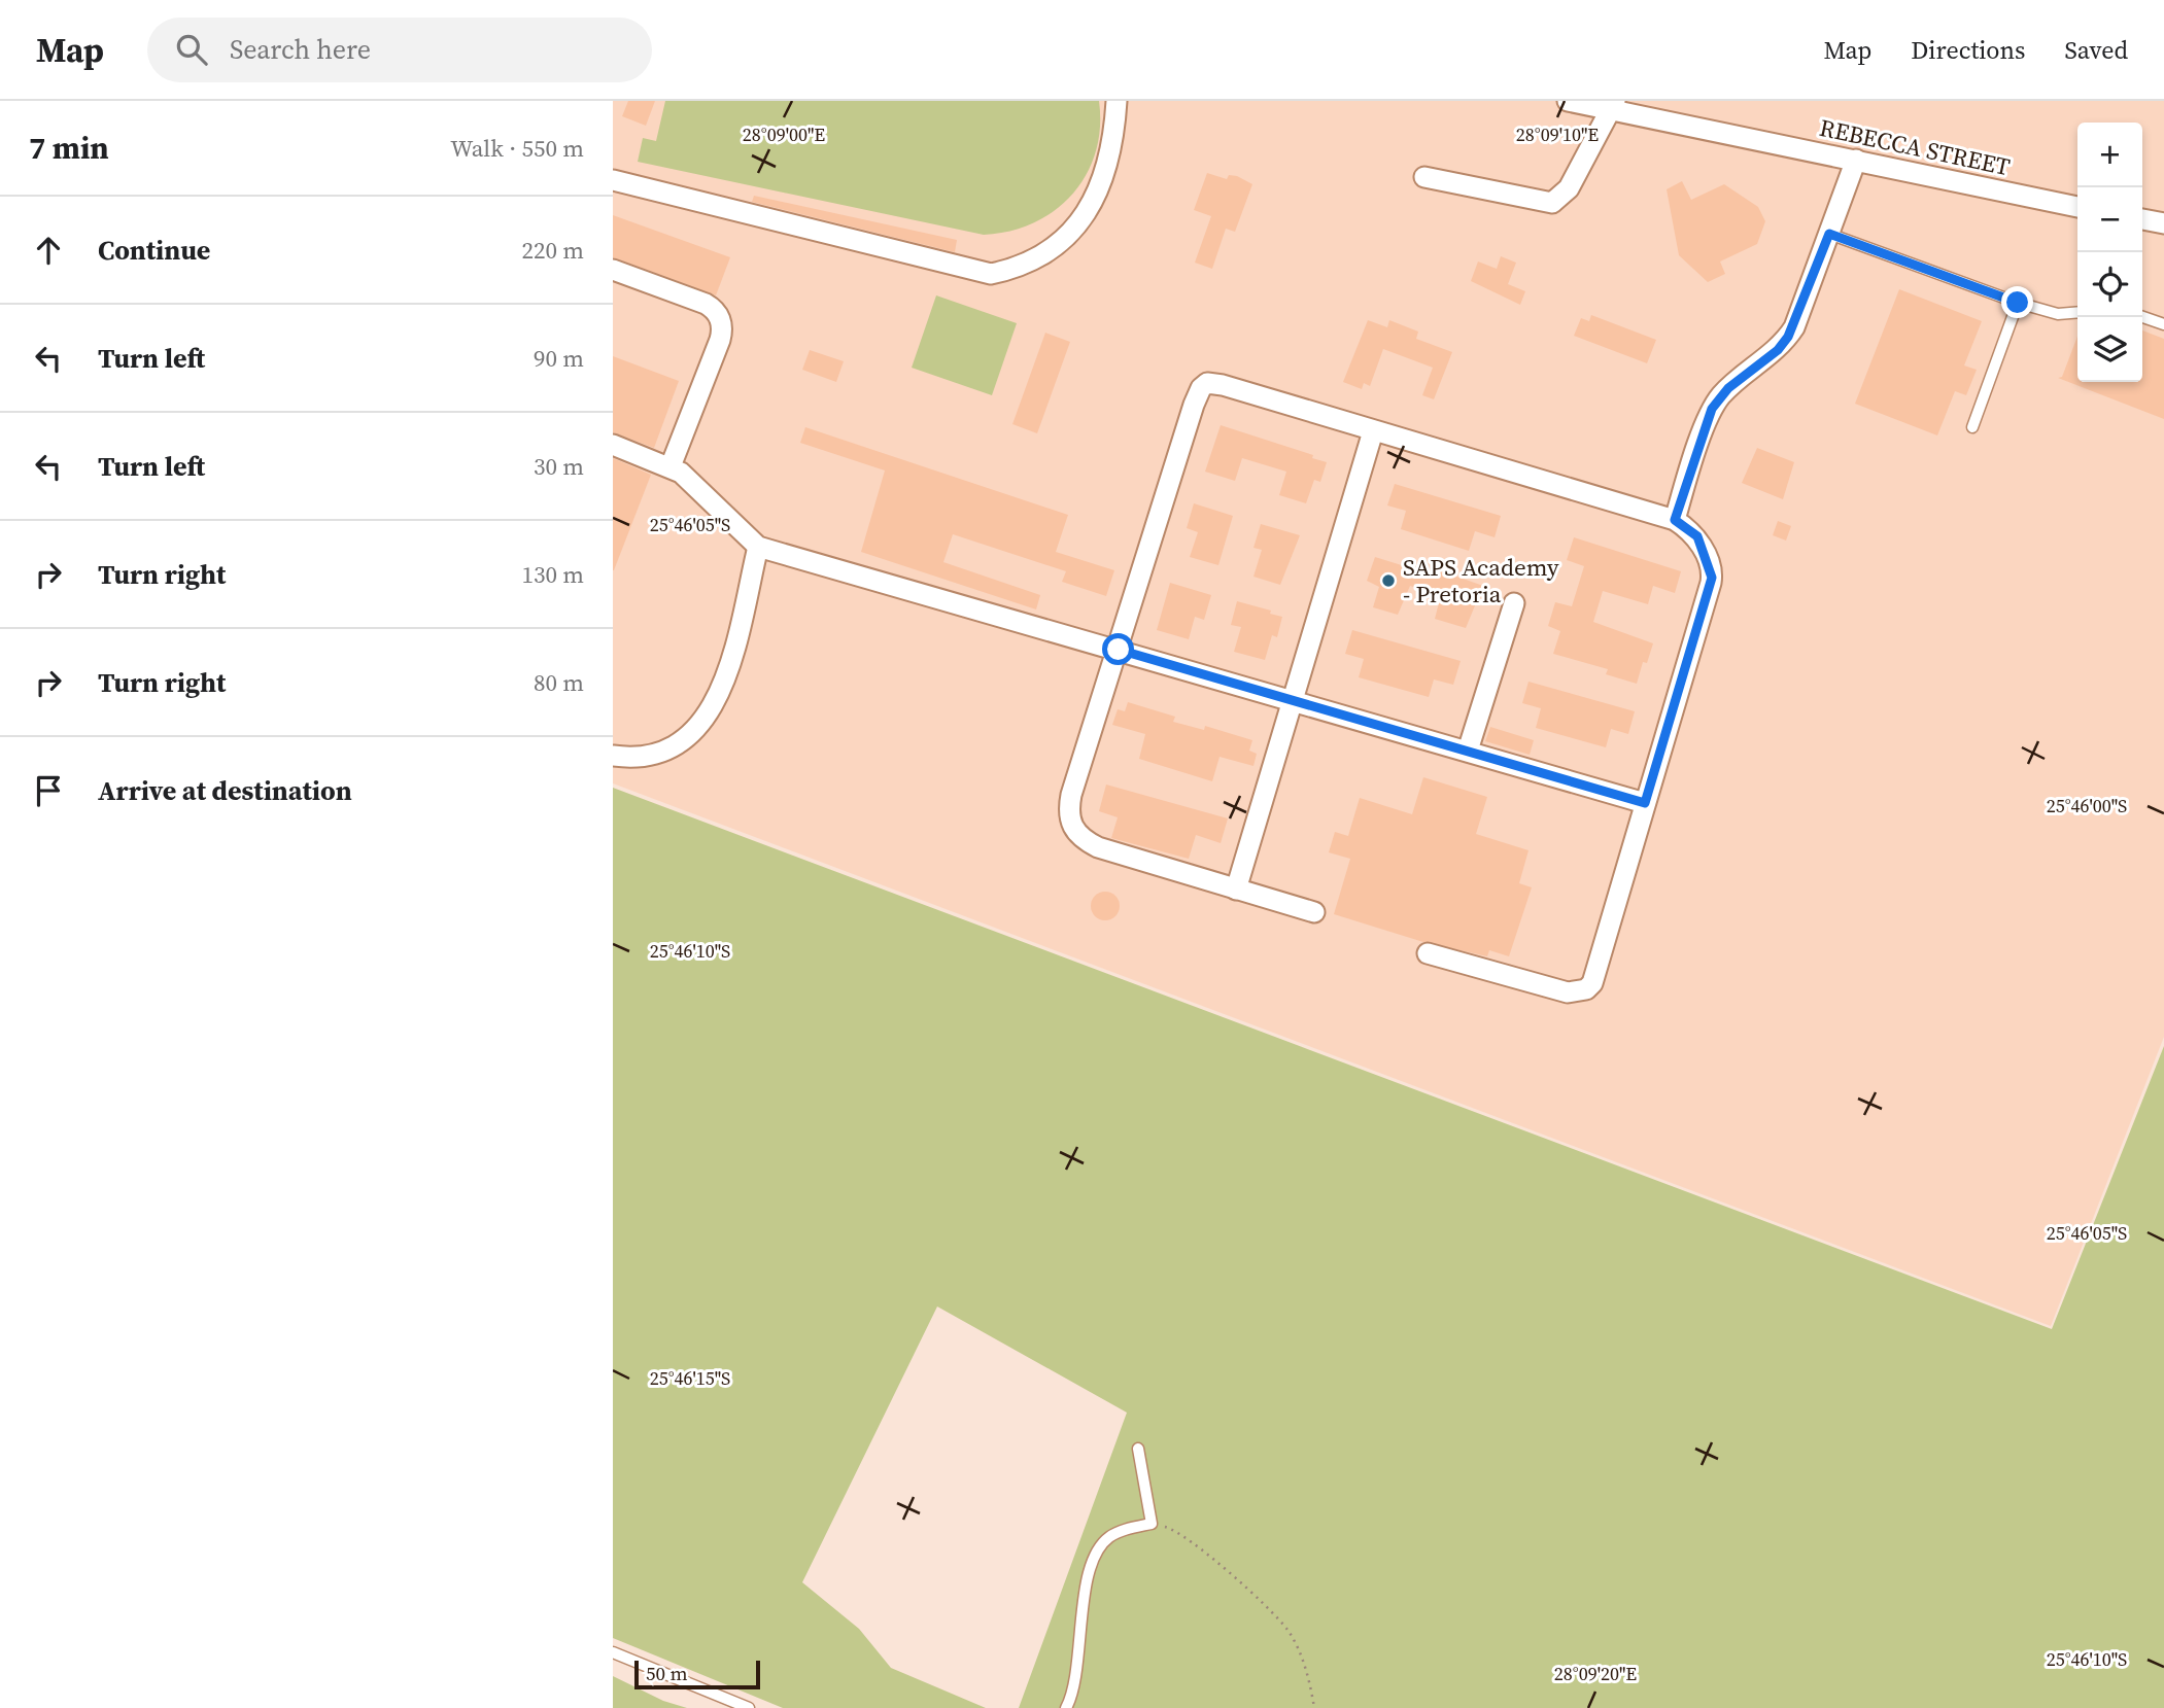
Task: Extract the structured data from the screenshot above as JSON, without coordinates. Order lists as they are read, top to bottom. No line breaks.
{"streets":{"street":["REBECCA STREET"]},"places":["SAPS Academy - Pretoria"],"scale_bar":"50 m","page":{"header":"Map","search":"Search here","nav":["Map","Directions","Saved"],"heading":["7 min","Walk · 550 m"],"map_buttons":["+","−"],"list":[["Continue","220 m"],["Turn left","90 m"],["Turn left","30 m"],["Turn right","130 m"],["Turn right","80 m"],"Arrive at destination"],"scale":"50 m"},"coordinates":["28°09'00\"E","28°09'10\"E","25°46'05\"S","25°46'00\"S","25°46'10\"S","25°46'15\"S","28°09'20\"E"]}
